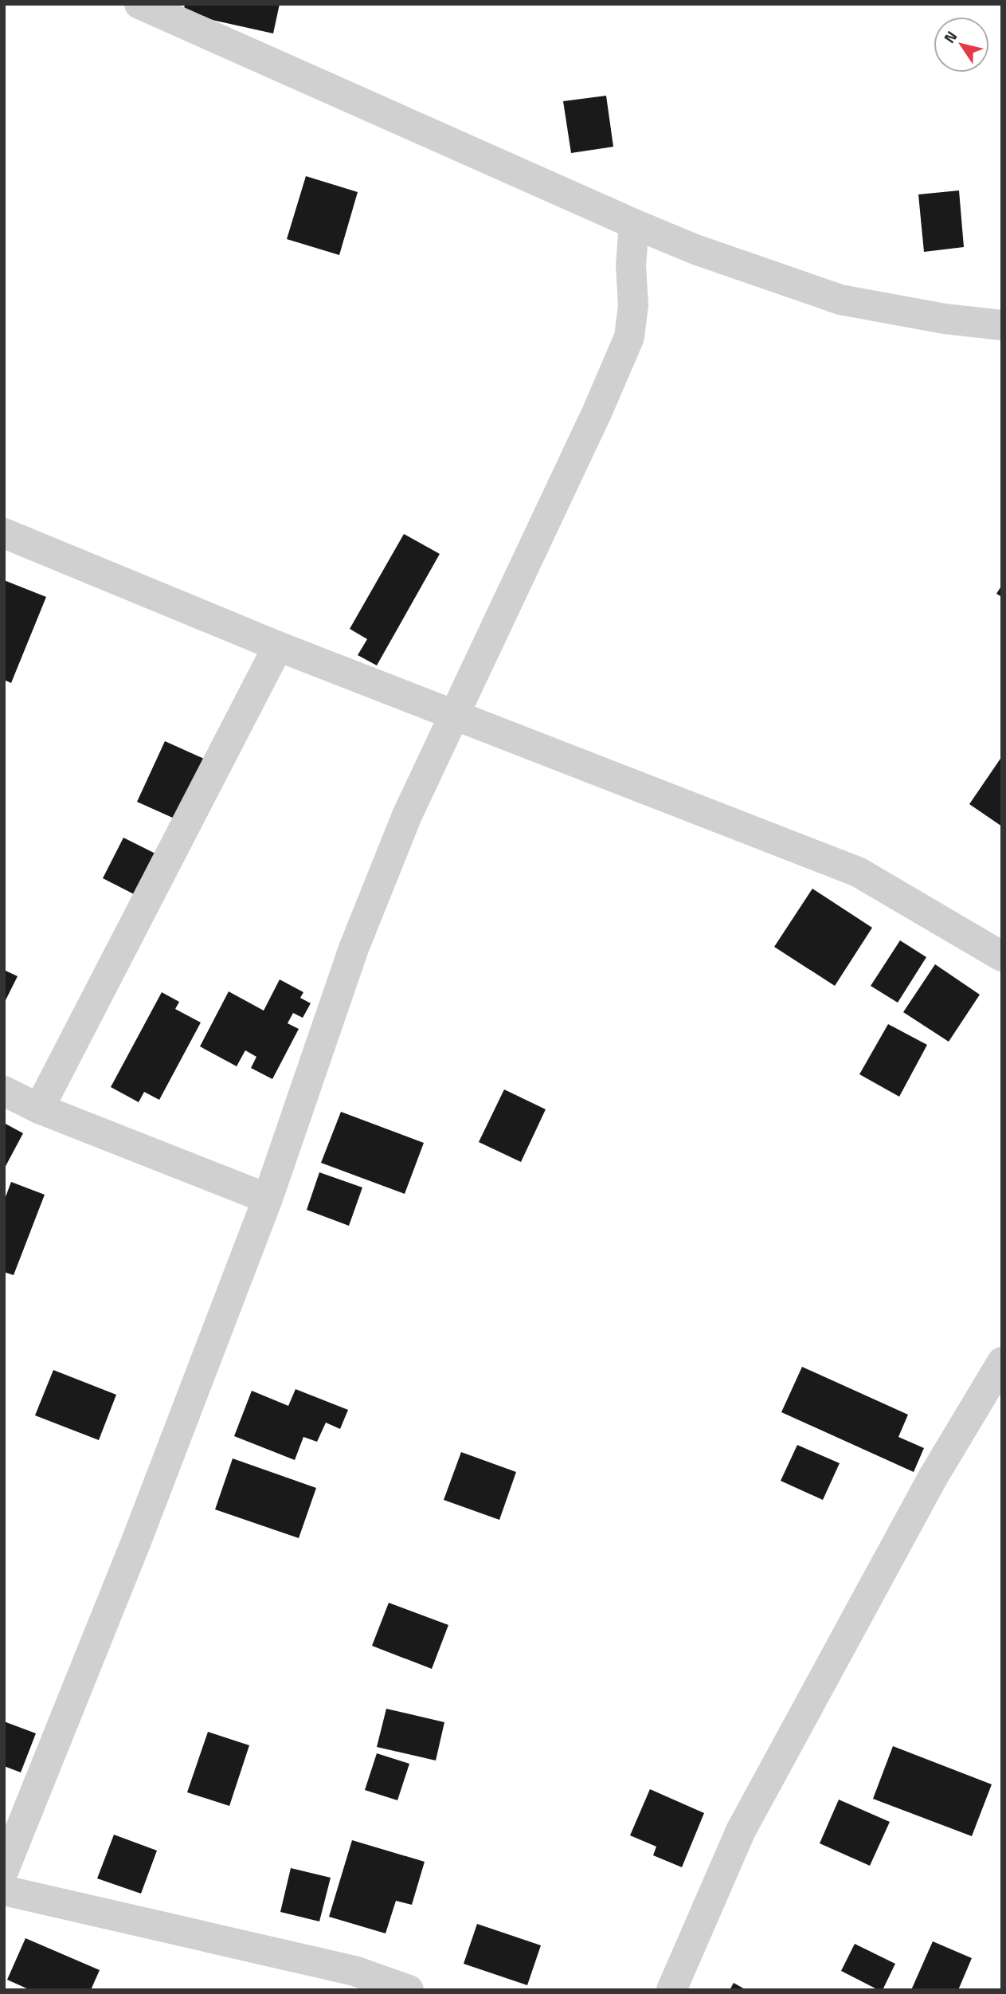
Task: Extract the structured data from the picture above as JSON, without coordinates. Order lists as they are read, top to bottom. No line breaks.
{"north":"top left"}
